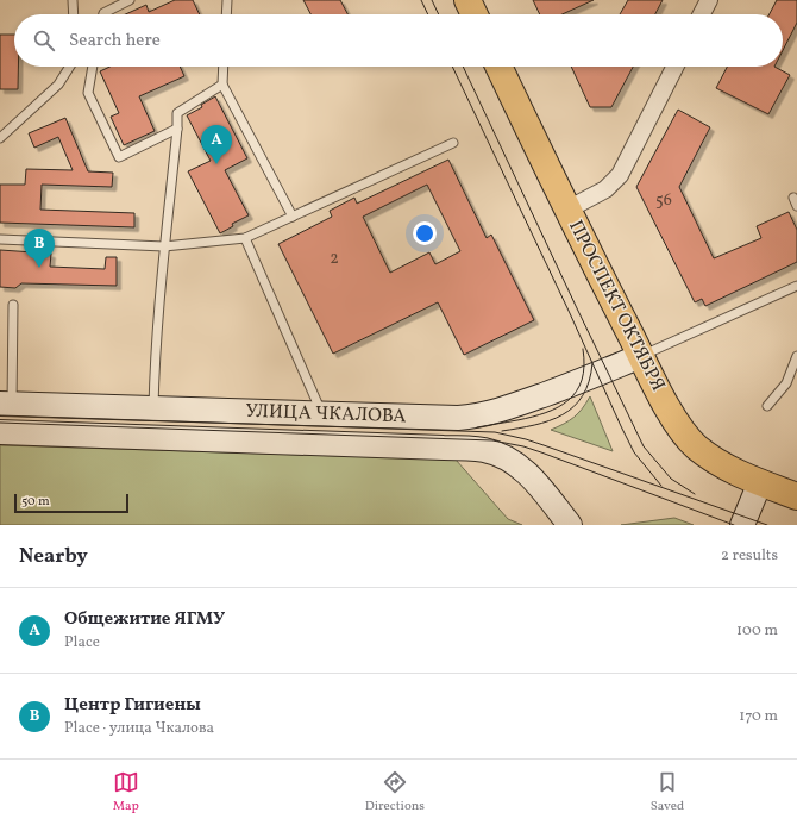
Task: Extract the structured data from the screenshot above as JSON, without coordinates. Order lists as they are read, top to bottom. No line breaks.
{"streets":{"main road":["ПРОСПЕКТ ОКТЯБРЯ","УЛИЦА ЧКАЛОВА"]},"crossings":[["ПРОСПЕКТ ОКТЯБРЯ","УЛИЦА ЧКАЛОВА"]],"house_numbers":["56","2"],"scale_bar":"50 m","page":{"search":"Search here","pins":["A","B"],"scale":"50 m","heading":["Nearby","2 results"],"list":[{"mark":"A","name":"Общежитие ЯГМУ","note":"Place","value":"100 m"},{"mark":"B","name":"Центр Гигиены","note":"Place · улица Чкалова","value":"170 m"}],"nav":["Map","Directions","Saved"]}}
